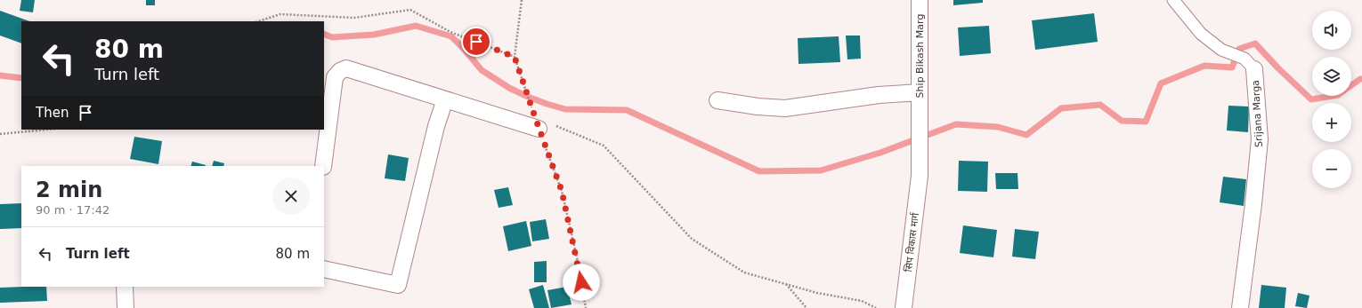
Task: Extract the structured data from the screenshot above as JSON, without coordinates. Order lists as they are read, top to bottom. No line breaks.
{"streets":{"street":["Ship Bikash Marg","Srijana Marga","सिप विकास मार्ग"]},"crossings":[["Ship Bikash Marg","सिप विकास मार्ग"]],"page":{"map_buttons":["+","−"],"turn":["80 m","Turn left"],"then":"Then","heading":["2 min","90 m · 17:42"],"list":[{"name":"Turn left","value":"80 m"}]}}
